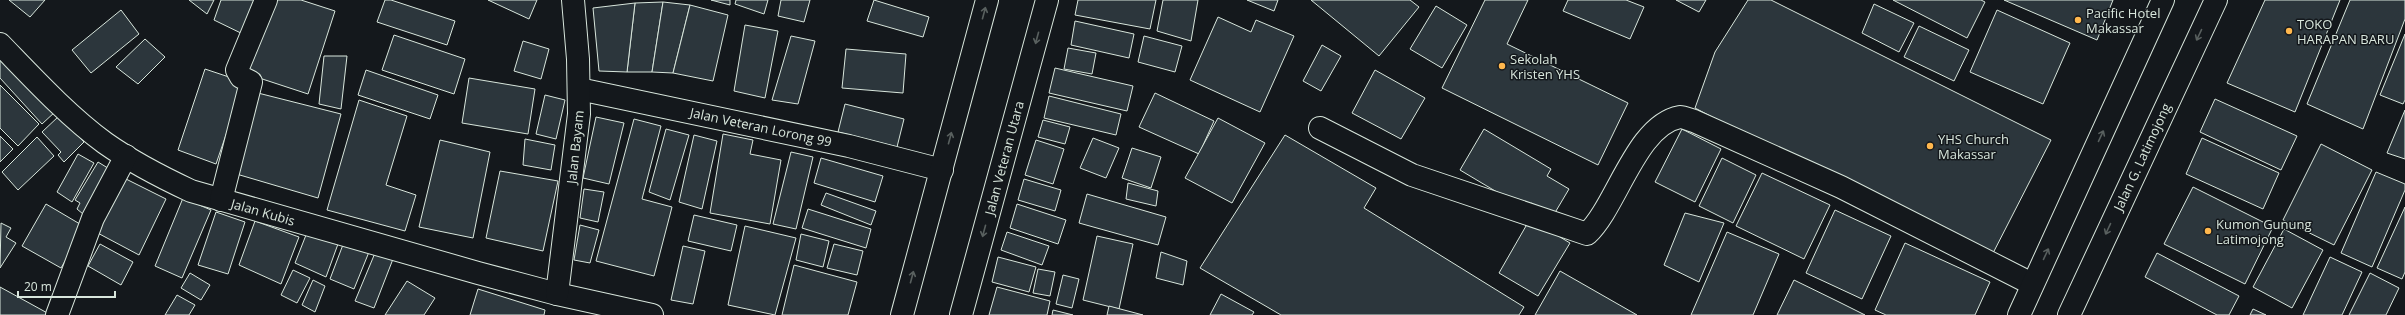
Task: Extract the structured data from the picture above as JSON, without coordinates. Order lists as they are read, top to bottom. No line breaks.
{"streets":{"main road":["Jalan Veteran Lorong 99","Jalan Bayam","Jalan G. Latimojong","Jalan Veteran Utara","Jalan Kubis"]},"crossings":[["Jalan Veteran Lorong 99","Jalan Bayam"],["Jalan Bayam","Jalan Kubis"]],"places":["Pacific Hotel Makassar","TOKO HARAPAN BARU","Sekolah Kristen YHS","YHS Church Makassar","Kumon Gunung Latimojong"],"scale_bar":"20 m"}
